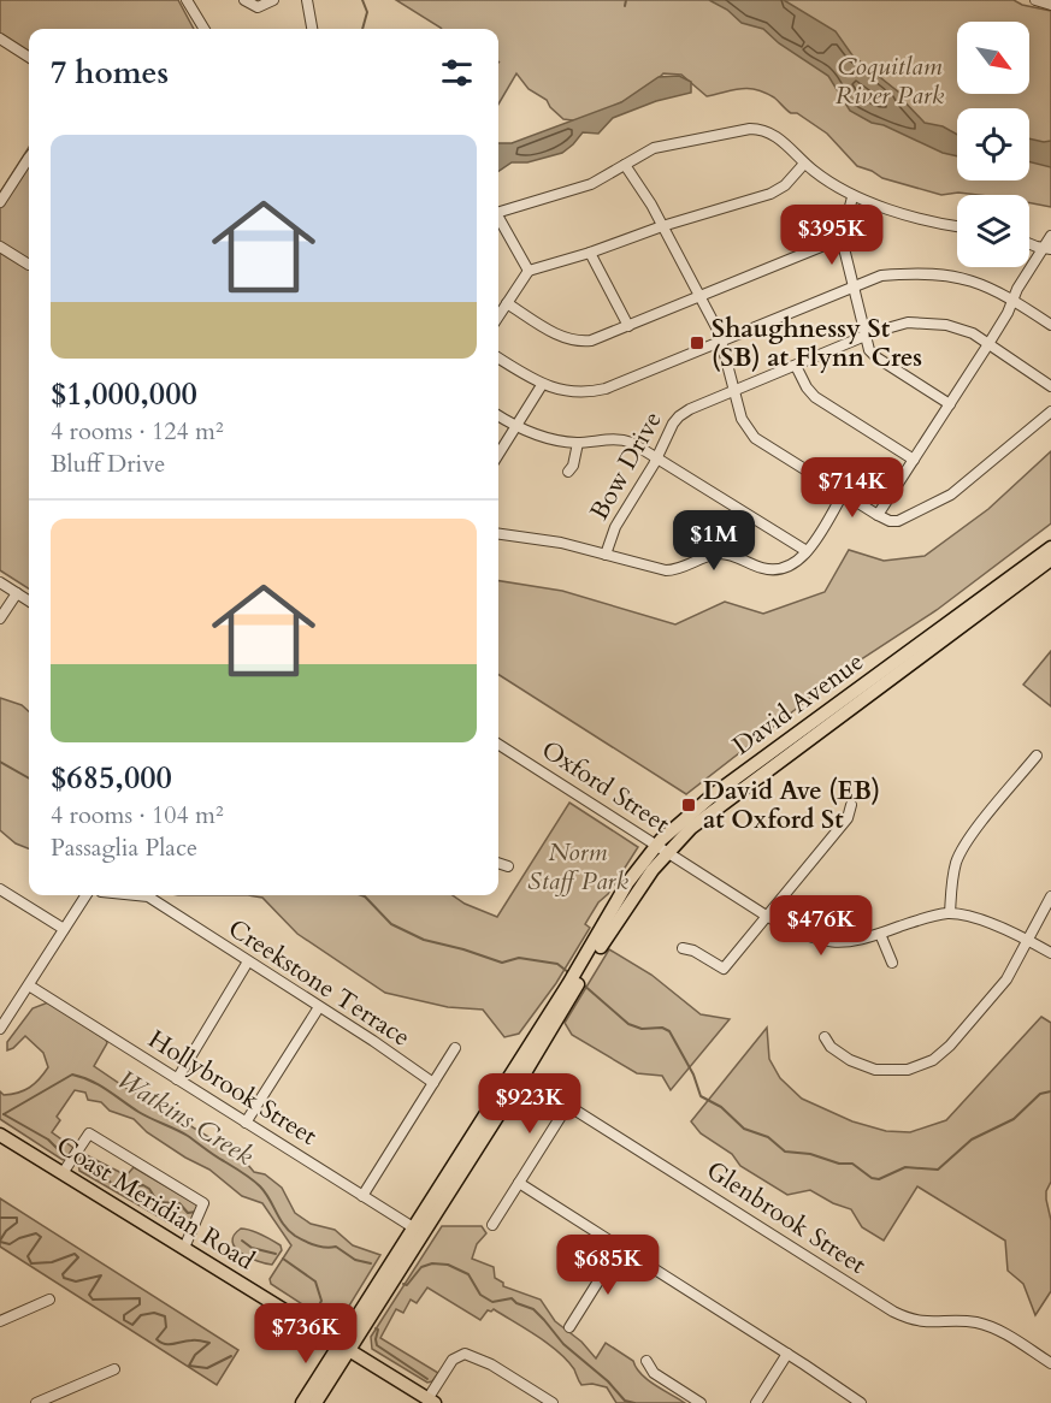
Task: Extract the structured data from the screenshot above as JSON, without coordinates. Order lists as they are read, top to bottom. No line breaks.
{"streets":{"main road":["David Avenue","Coast Meridian Road"],"street":["Bow Drive","Oxford Street","Creekstone Terrace","Hollybrook Street","Glenbrook Street"]},"crossings":[["David Avenue","Oxford Street"],["David Avenue","Hollybrook Street"],["David Avenue","Coast Meridian Road"],["David Avenue","Glenbrook Street"]],"water":["Watkins Creek"],"parks":["Coquitlam River Park","Norm Staff Park"],"places":{"transit":["Shaughnessy St (SB) at Flynn Cres","David Ave (EB) at Oxford St"]},"north":"bottom right","page":{"heading":"7 homes","list":[{"name":"$1,000,000","note":"4 rooms · 124 m² · Bluff Drive"},{"name":"$685,000","note":"4 rooms · 104 m² · Passaglia Place"}],"price":["$395K","$714K","$1M","$476K","$923K","$685K","$736K"]}}
